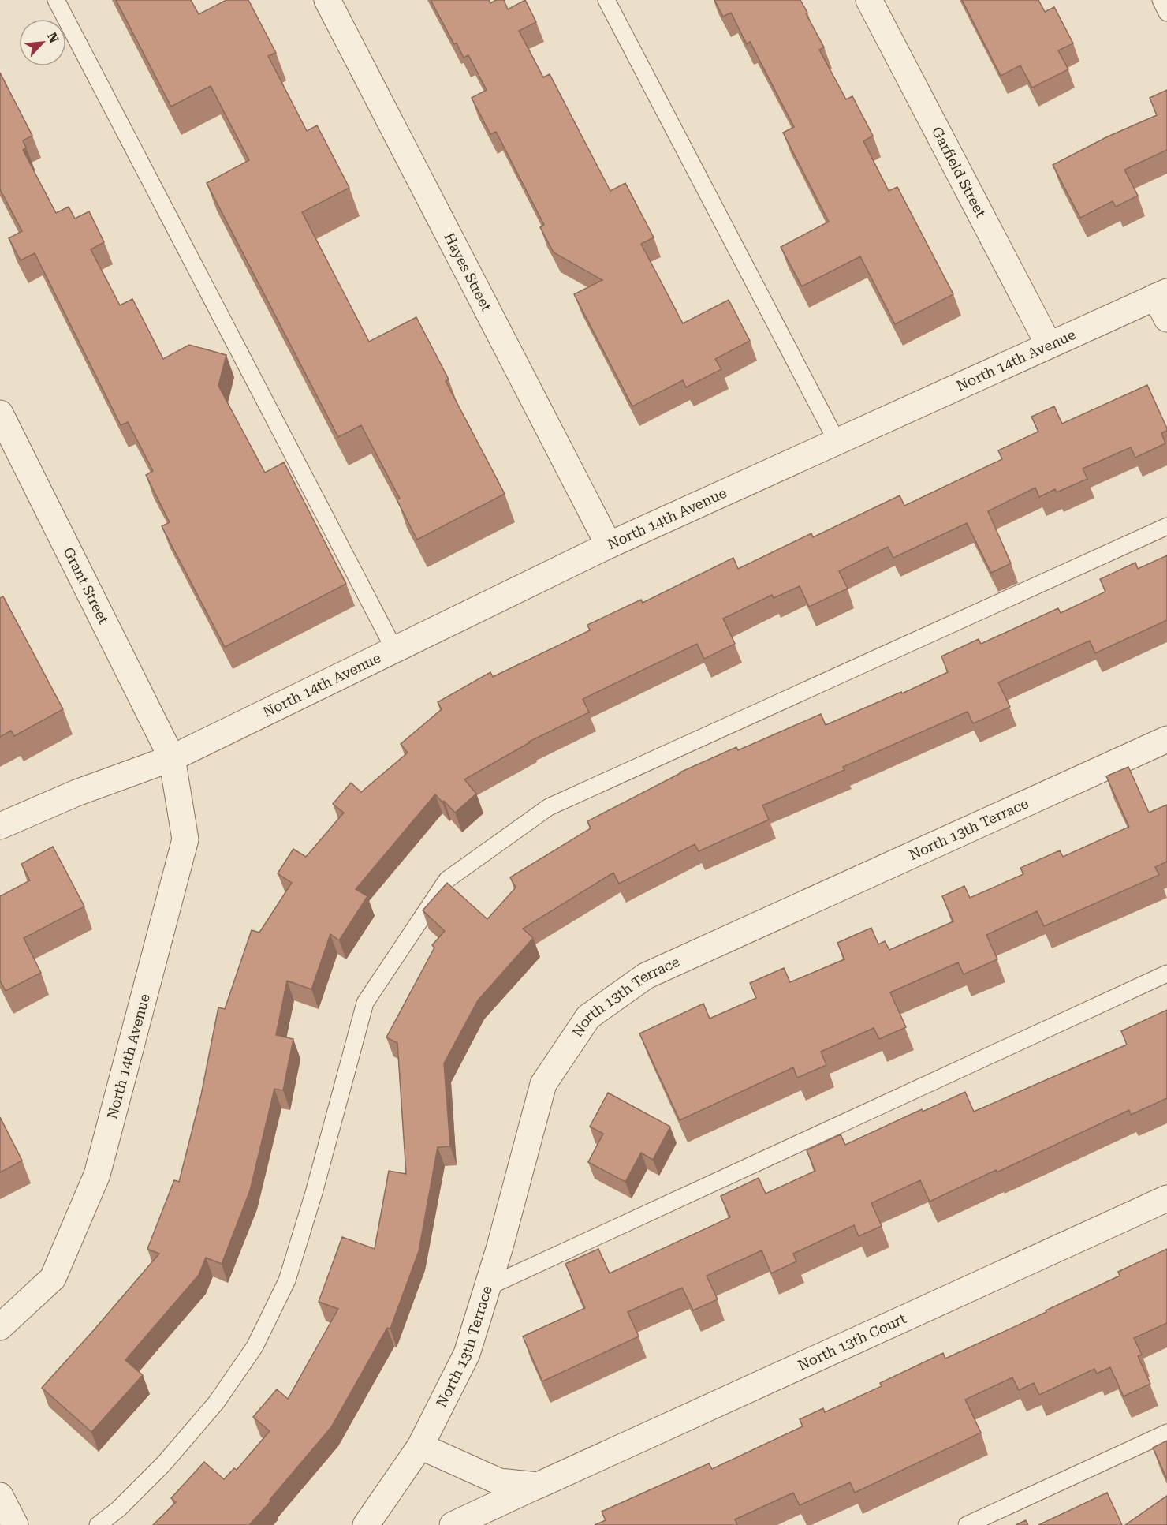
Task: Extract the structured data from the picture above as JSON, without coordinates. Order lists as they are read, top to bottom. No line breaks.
{"streets":{"street":["Garfield Street","Hayes Street","North 14th Avenue","Grant Street","North 13th Terrace","North 13th Court"]},"crossings":[["Garfield Street","North 14th Avenue"],["Hayes Street","North 14th Avenue"],["North 14th Avenue","Grant Street"]],"north":"top right"}
